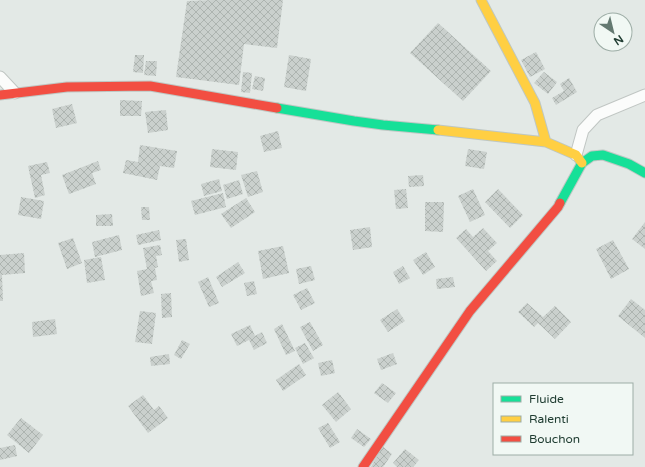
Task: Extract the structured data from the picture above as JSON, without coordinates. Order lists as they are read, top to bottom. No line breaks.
{"legend":["Fluide","Ralenti","Bouchon"],"north":"bottom right"}
